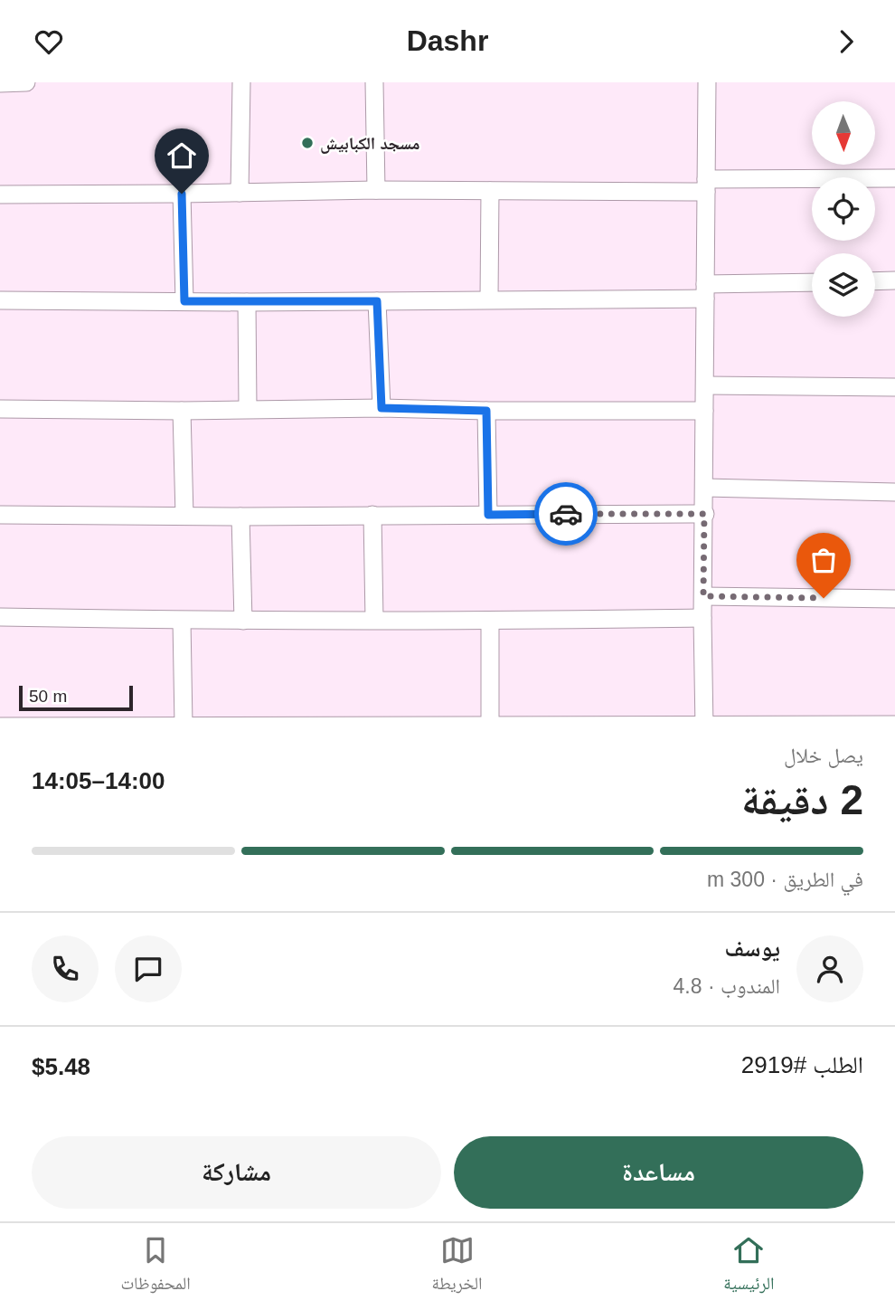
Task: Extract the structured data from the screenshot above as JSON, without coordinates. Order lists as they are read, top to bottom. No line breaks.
{"places":["مسجد الكبابيش"],"scale_bar":"50 m","north":"bottom","page":{"header":"Dashr","scale":"50 m","heading":["2 دقيقة","يصل خلال","14:00–14:05"],"panel":["يوسف","المندوب · 4.8","الطلب #2919","$5.48"],"bar":"في الطريق · 300 m","buttons":["مساعدة","مشاركة"],"tabs":["الرئيسية","الخريطة","المحفوظات"]}}
